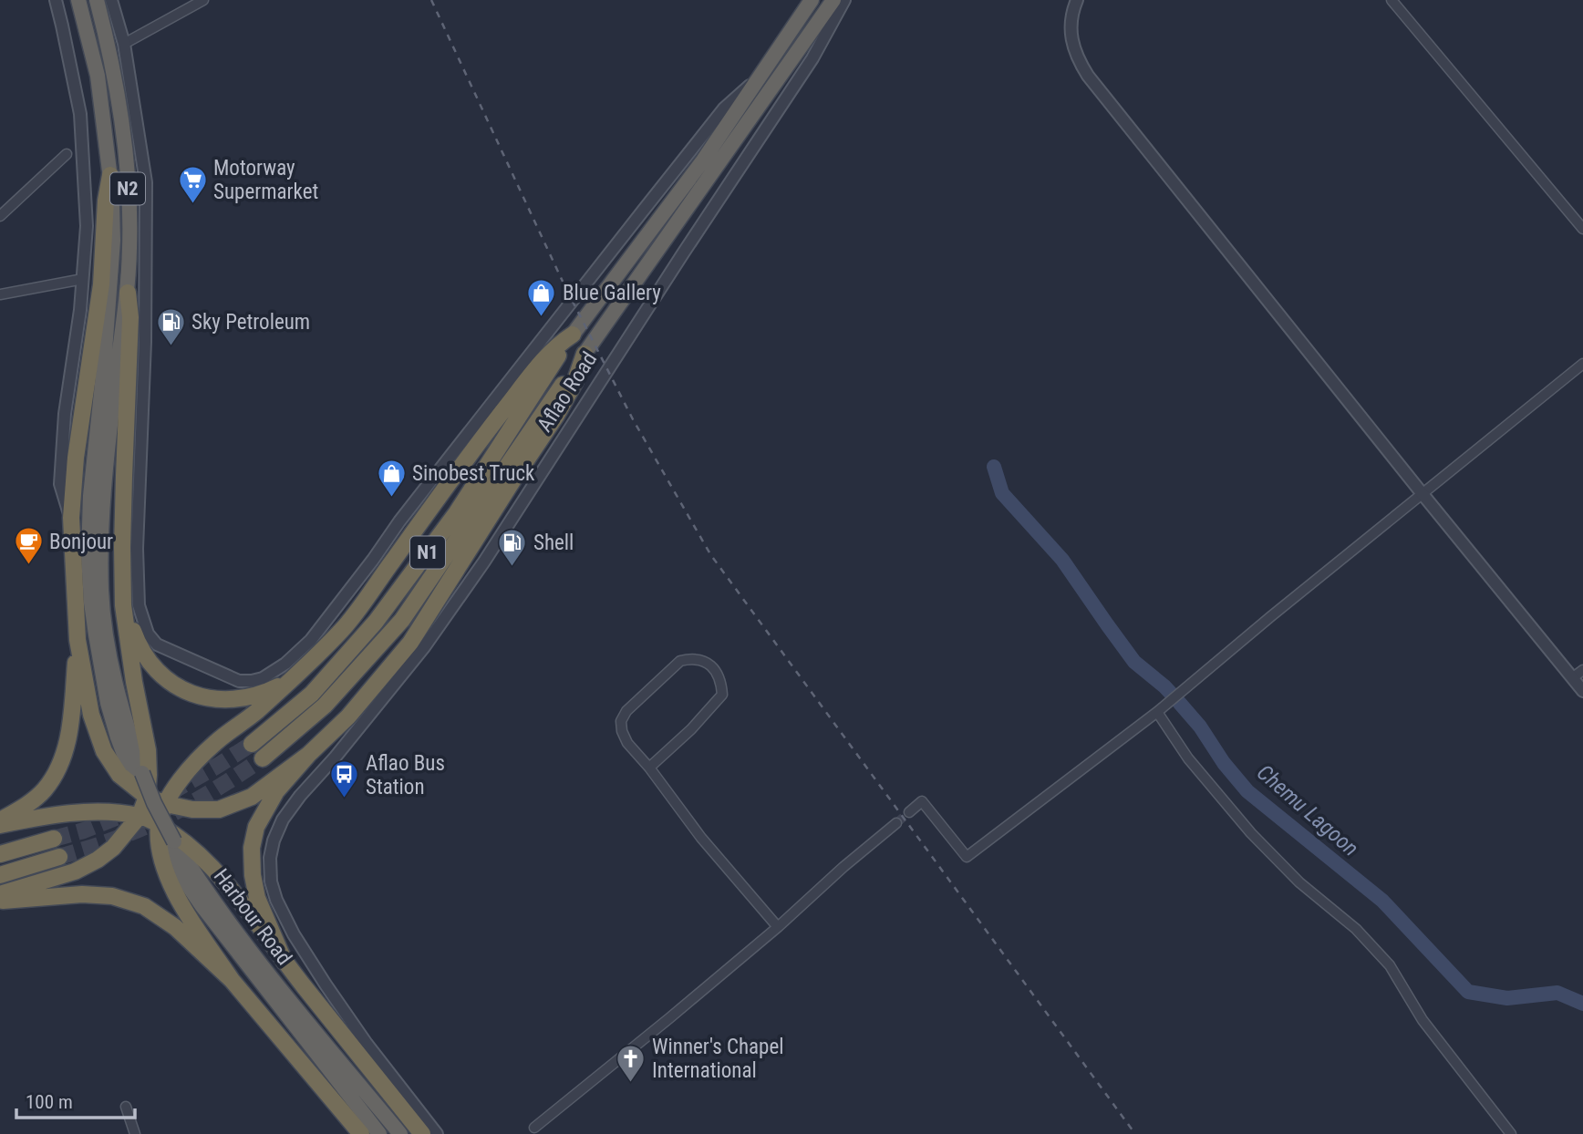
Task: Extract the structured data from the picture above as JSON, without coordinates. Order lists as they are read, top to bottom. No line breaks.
{"streets":{"highway":["N2","Aflao Road","N1","Harbour Road"]},"crossings":[["N2","Harbour Road"],["Aflao Road","Harbour Road"]],"water":["Chemu Lagoon"],"places":{"supermarket":["Motorway Supermarket"],"shop":["Blue Gallery","Sinobest Truck"],"fuel station":["Sky Petroleum","Shell"],"cafe":["Bonjour"],"bus stop":["Aflao Bus Station"],"church":["Winner's Chapel International"]},"scale_bar":"100 m"}
